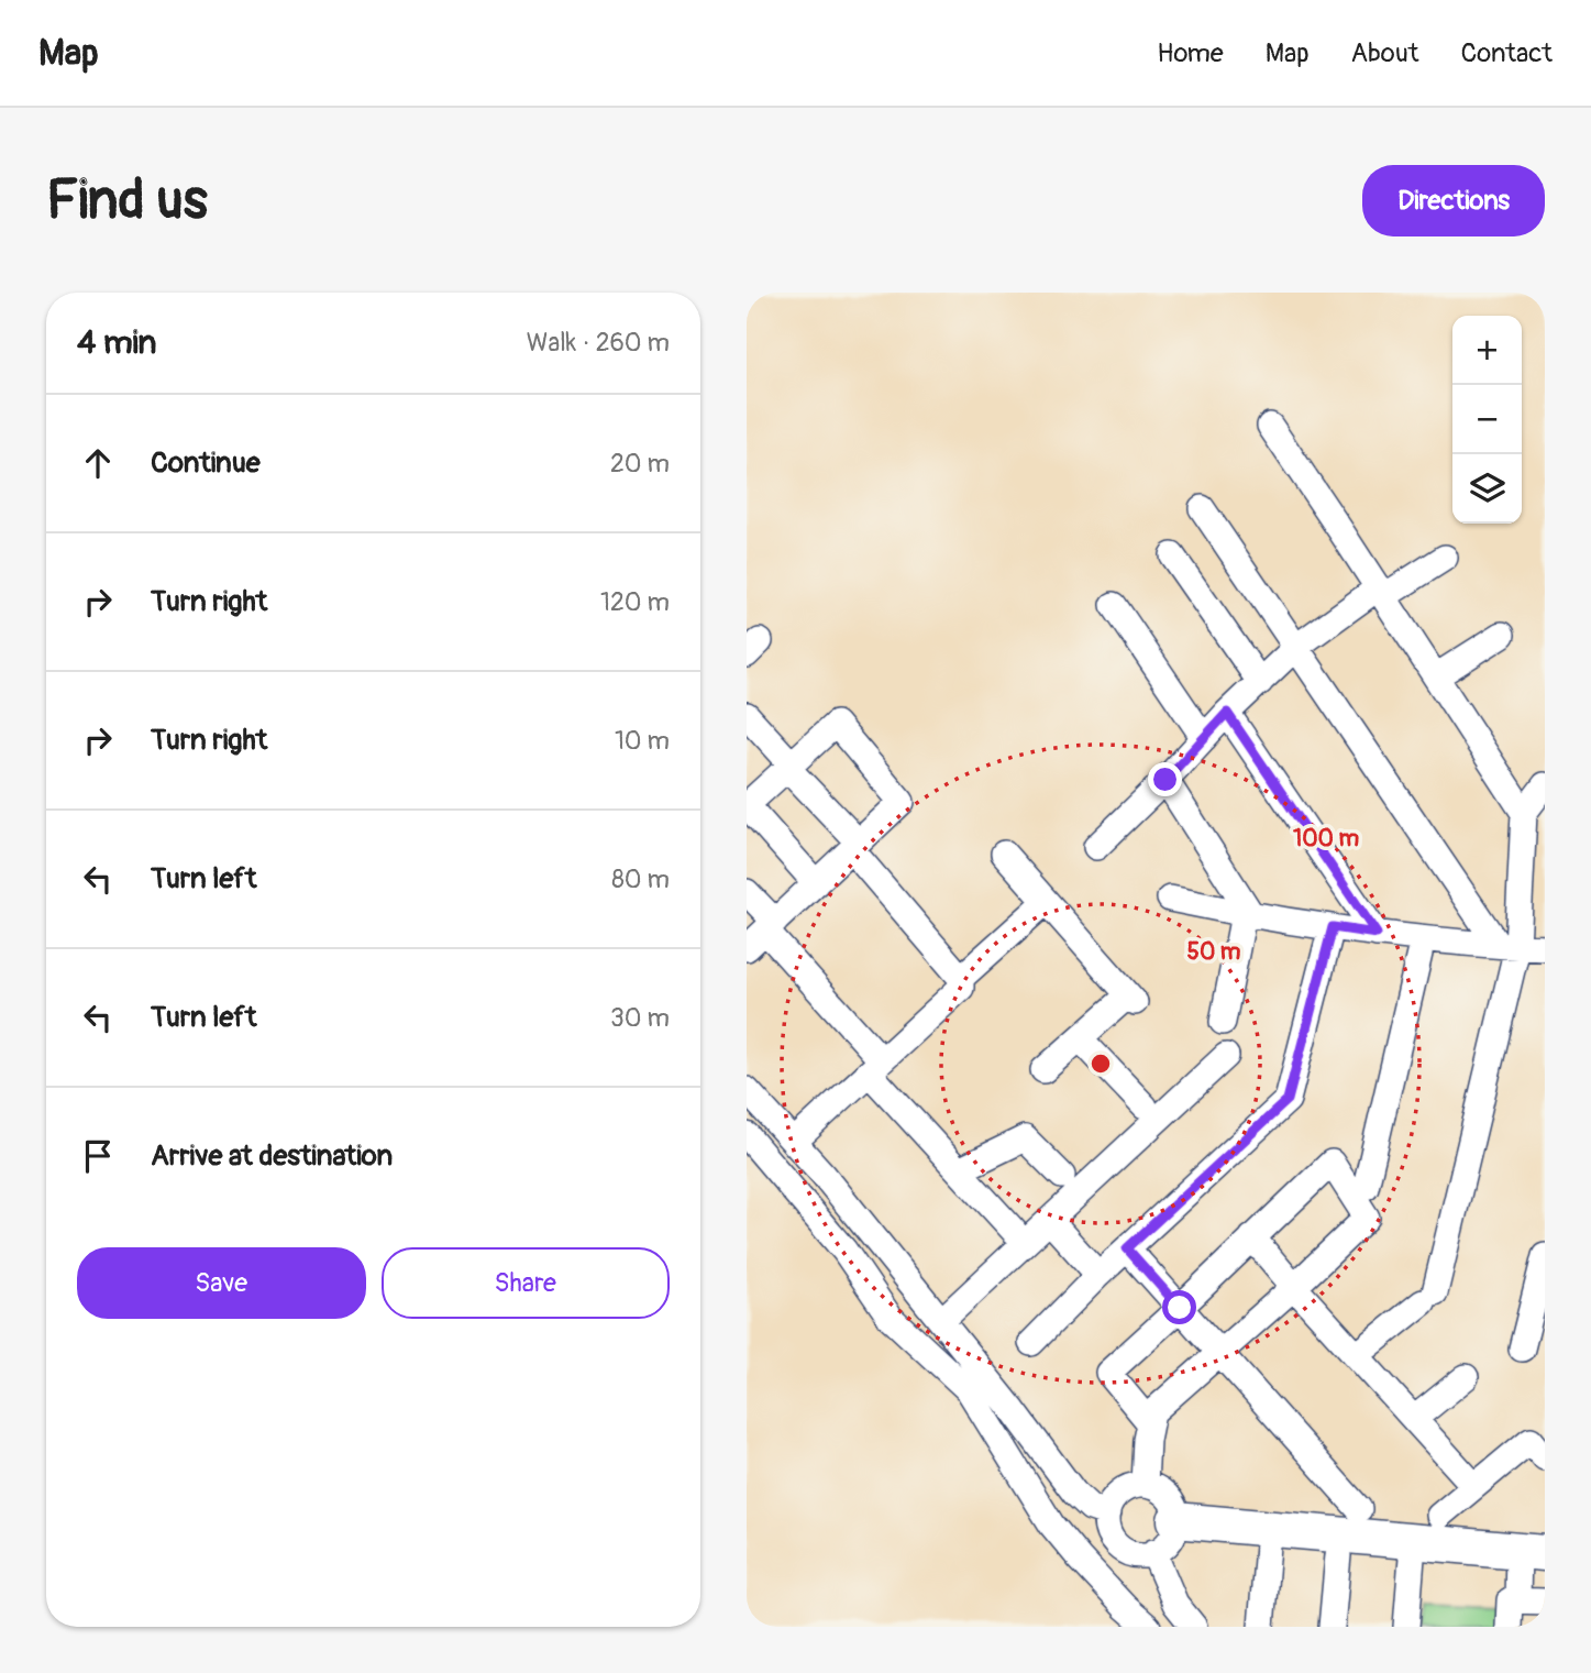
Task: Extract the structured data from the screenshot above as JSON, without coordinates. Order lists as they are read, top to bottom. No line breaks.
{"page":{"header":"Map","nav":["Home","Map","About","Contact"],"buttons":["Directions",["Save","Share"]],"title":"Find us","heading":["4 min","Walk · 260 m"],"map_buttons":["+","−"],"list":[["Continue","20 m"],["Turn right","120 m"],["Turn right","10 m"],["Turn left","80 m"],["Turn left","30 m"],"Arrive at destination"]},"rings":["100 m","50 m"]}
